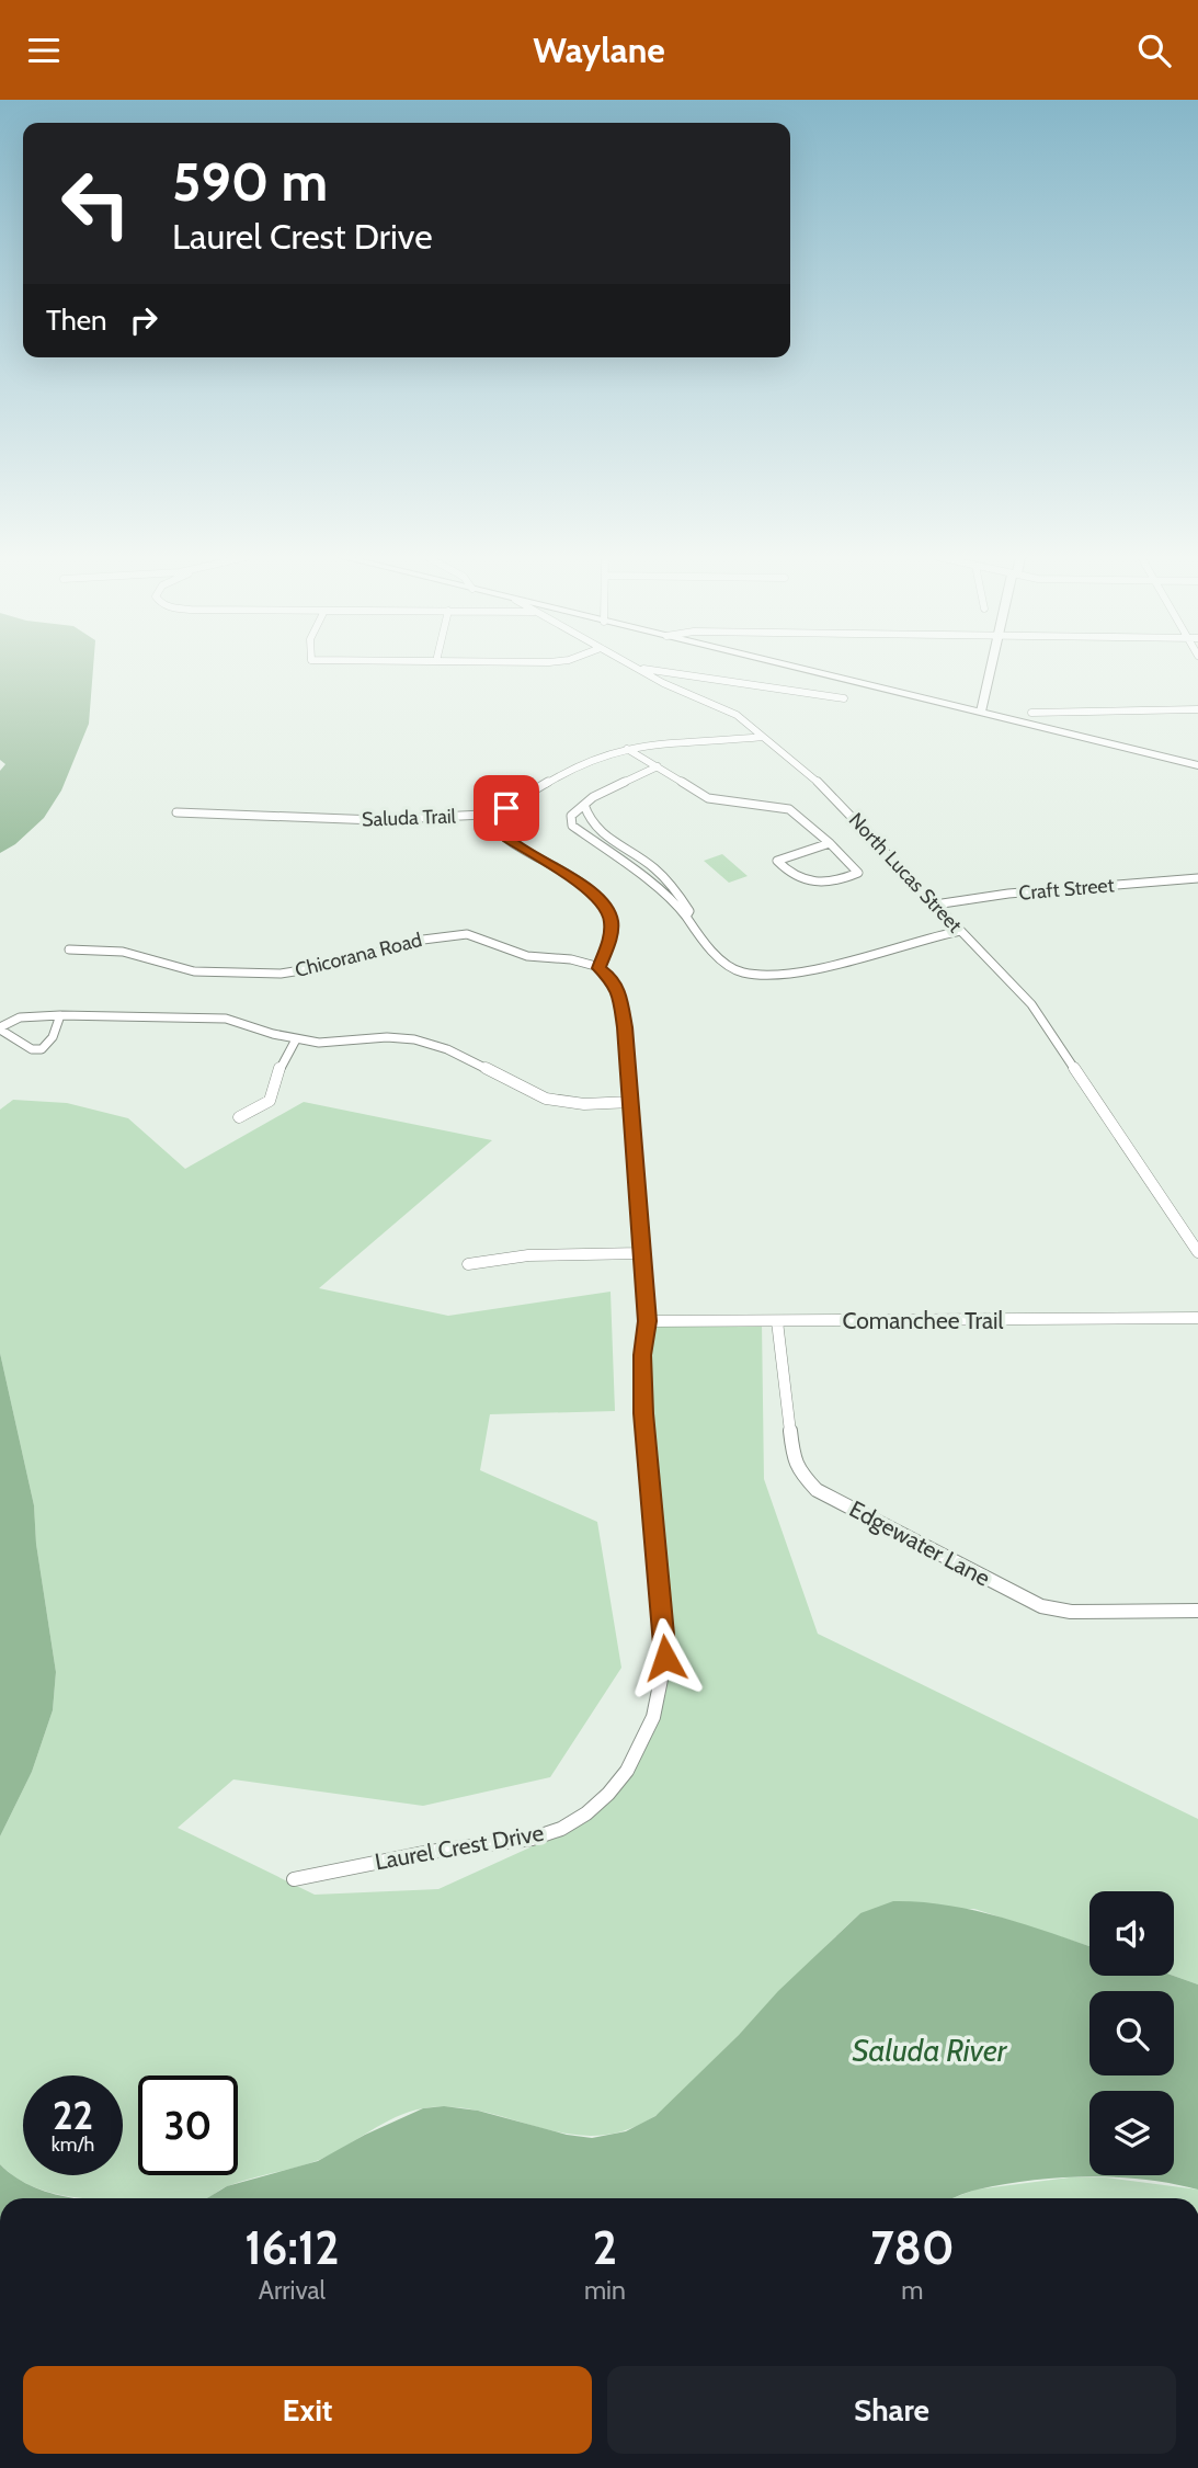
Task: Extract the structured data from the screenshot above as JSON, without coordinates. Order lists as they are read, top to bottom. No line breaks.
{"streets":{"street":["Saluda Trail","North Lucas Street","Craft Street","Chicorana Road","Comanchee Trail","Edgewater Lane","Laurel Crest Drive"]},"crossings":[["Saluda Trail","North Lucas Street"],["North Lucas Street","Craft Street"],["Chicorana Road","Laurel Crest Drive"],["Comanchee Trail","Edgewater Lane"],["Comanchee Trail","Laurel Crest Drive"]],"water":["Saluda River"],"page":{"header":"Waylane","turn":["590 m","Laurel Crest Drive"],"then":"Then","speed":"22 km/h","limit":"30","eta":["16:12","Arrival","2","min","780","m"],"buttons":["Exit","Share"]}}
